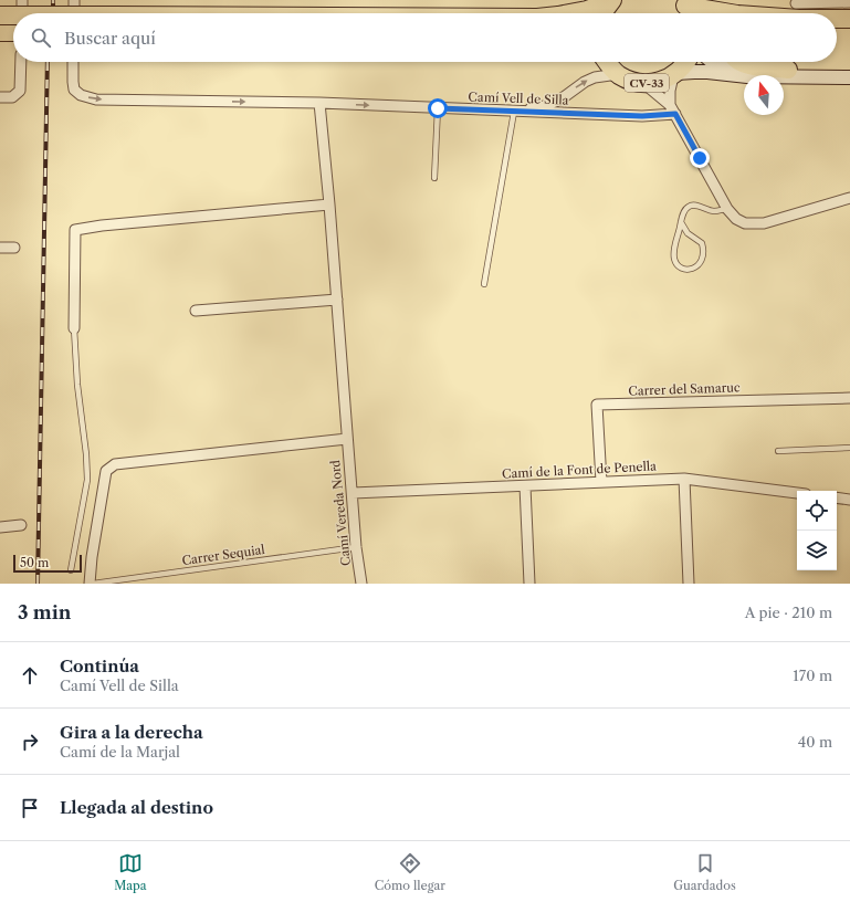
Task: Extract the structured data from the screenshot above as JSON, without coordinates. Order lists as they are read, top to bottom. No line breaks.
{"streets":{"highway":["CV-33"],"street":["Camí Vell de Silla","Carrer del Samaruc","Camí de la Font de Penella","Camí Vereda Nord"],"lane":["Carrer Sequial"]},"crossings":[["Carrer del Samaruc","Camí de la Font de Penella"],["Camí de la Font de Penella","Camí Vereda Nord"],["Camí Vereda Nord","Carrer Sequial"]],"one_way":["Camí Vell de Silla"],"scale_bar":"50 m","north":"top","page":{"search":"Buscar aquí","scale":"50 m","heading":["3 min","A pie · 210 m"],"list":[["Continúa","Camí Vell de Silla","170 m"],["Gira a la derecha","Camí de la Marjal","40 m"],"Llegada al destino"],"nav":["Mapa","Cómo llegar","Guardados"]}}
